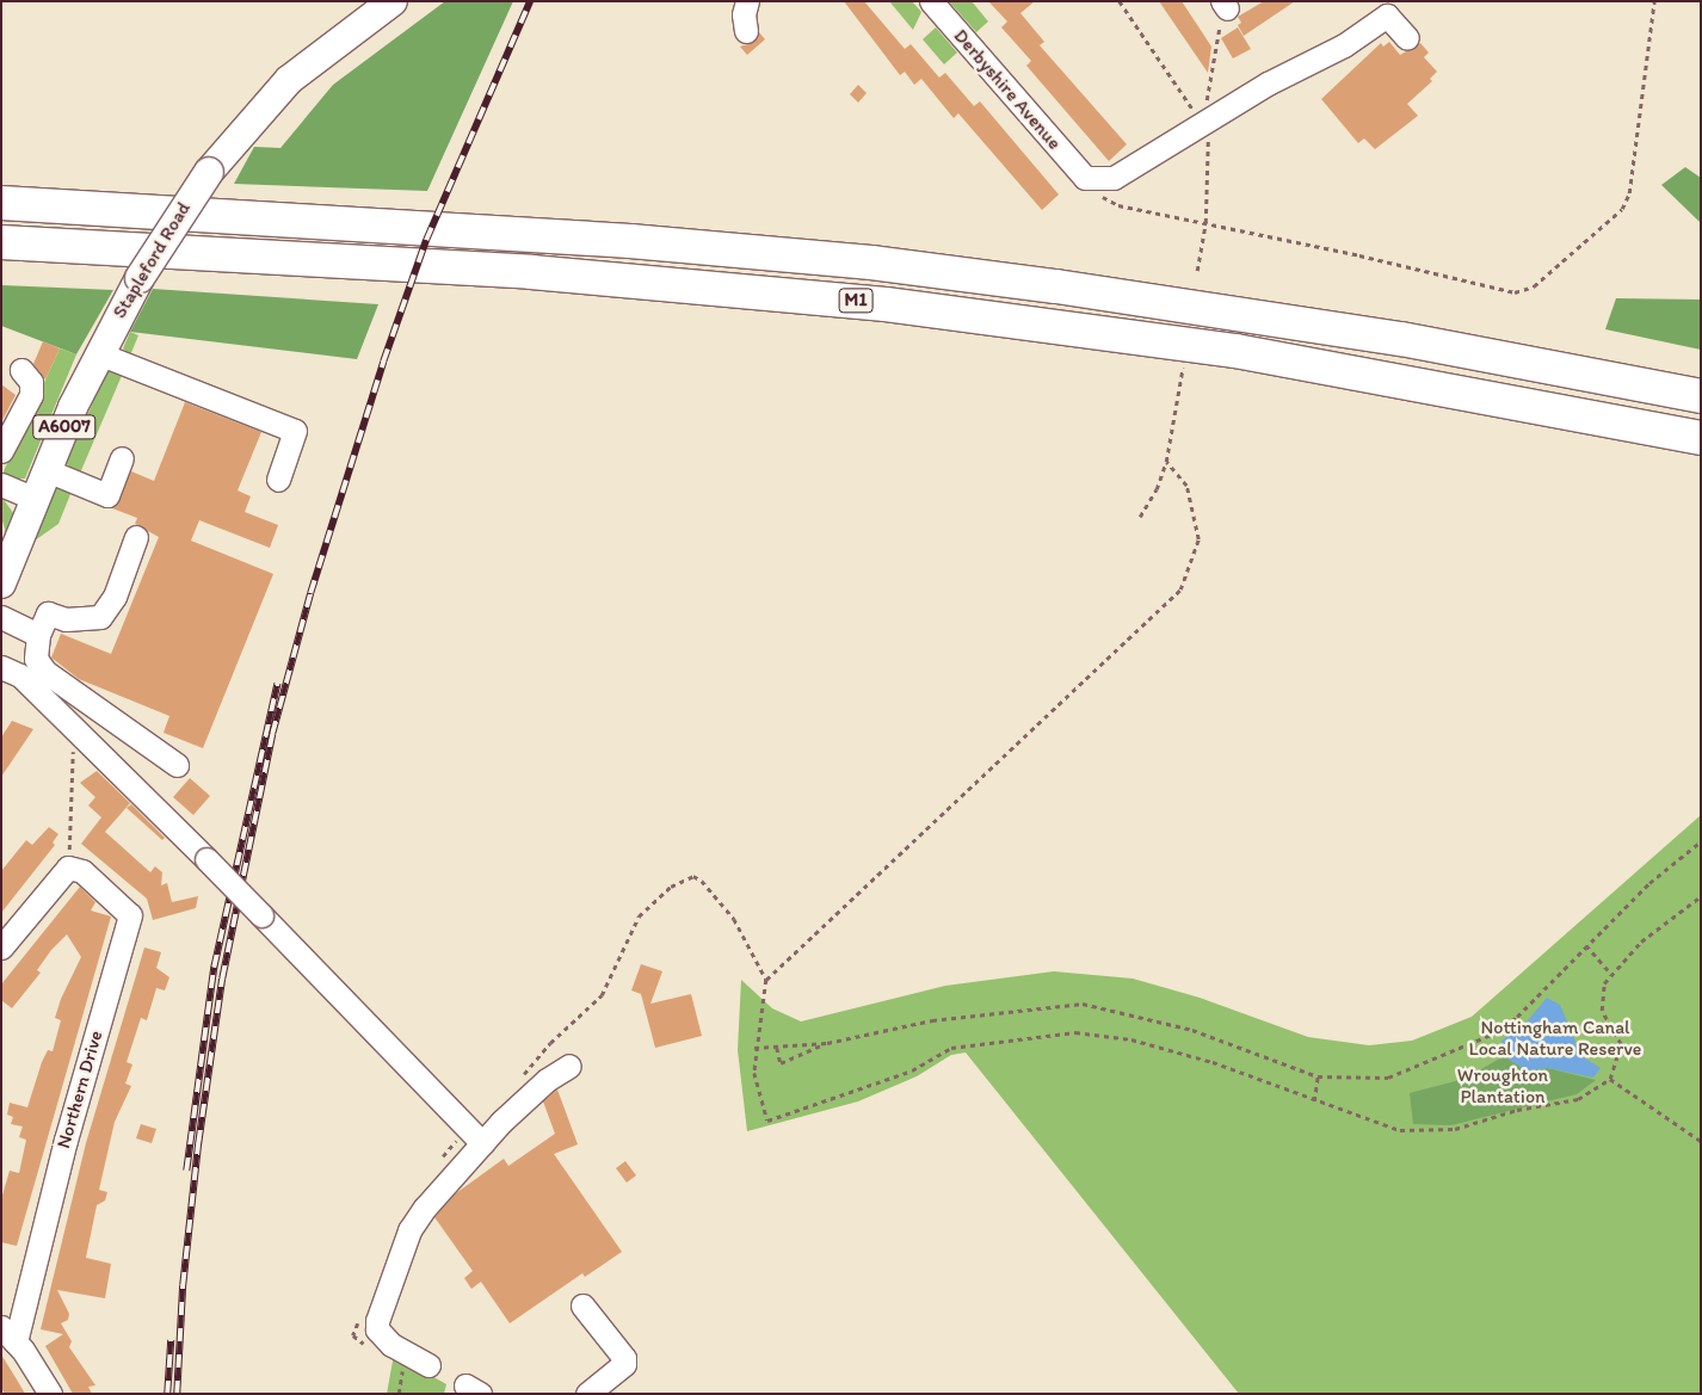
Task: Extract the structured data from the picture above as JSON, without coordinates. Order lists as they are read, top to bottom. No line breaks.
{"streets":{"highway":["M1"],"main road":["Stapleford Road","A6007"],"street":["Derbyshire Avenue","Northern Drive"]},"parks":["Nottingham Canal Local Nature Reserve","Wroughton Plantation"]}
